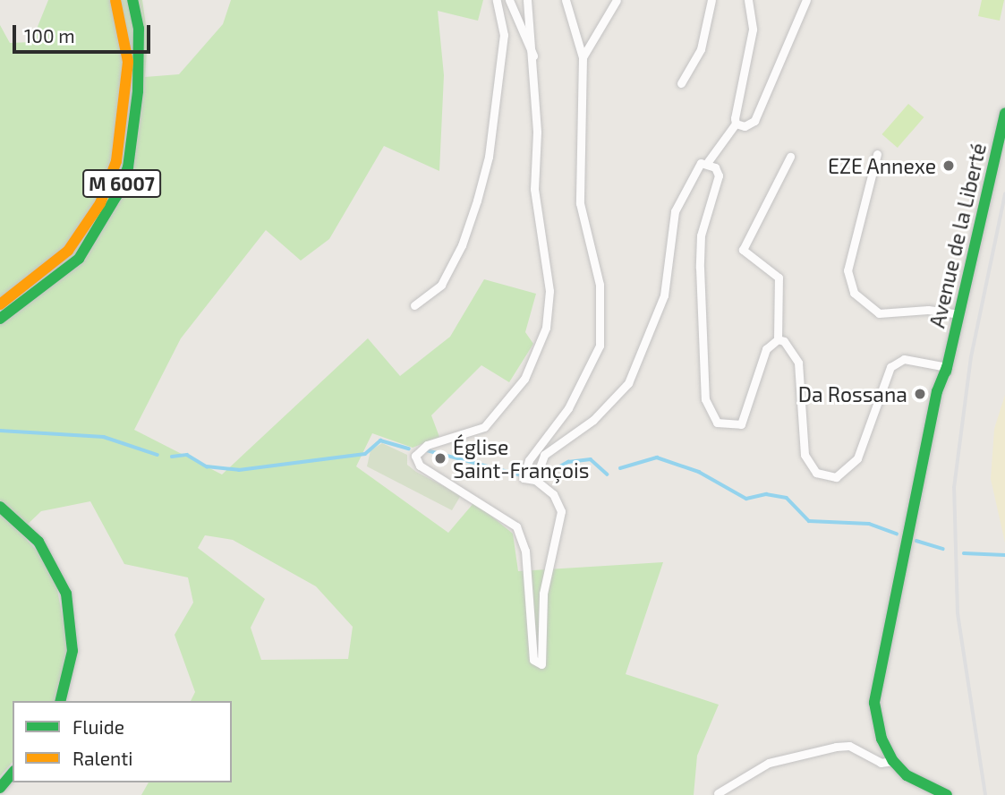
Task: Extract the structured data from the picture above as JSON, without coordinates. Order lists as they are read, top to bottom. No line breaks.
{"streets":{"main road":["M 6007","Avenue de la Liberté"]},"places":["EZE Annexe","Da Rossana","Église Saint-François"],"legend":["Fluide","Ralenti"],"scale_bar":"100 m"}
